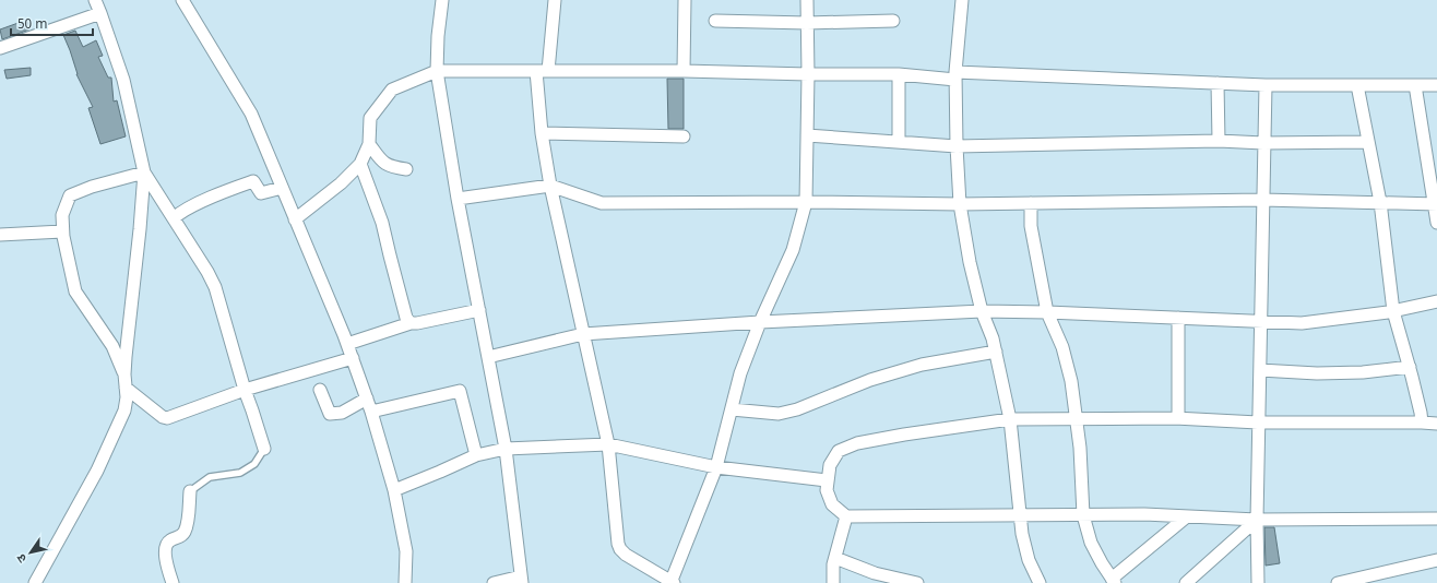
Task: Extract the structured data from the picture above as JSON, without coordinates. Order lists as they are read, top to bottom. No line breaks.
{"scale_bar":"50 m","north":"bottom left"}
